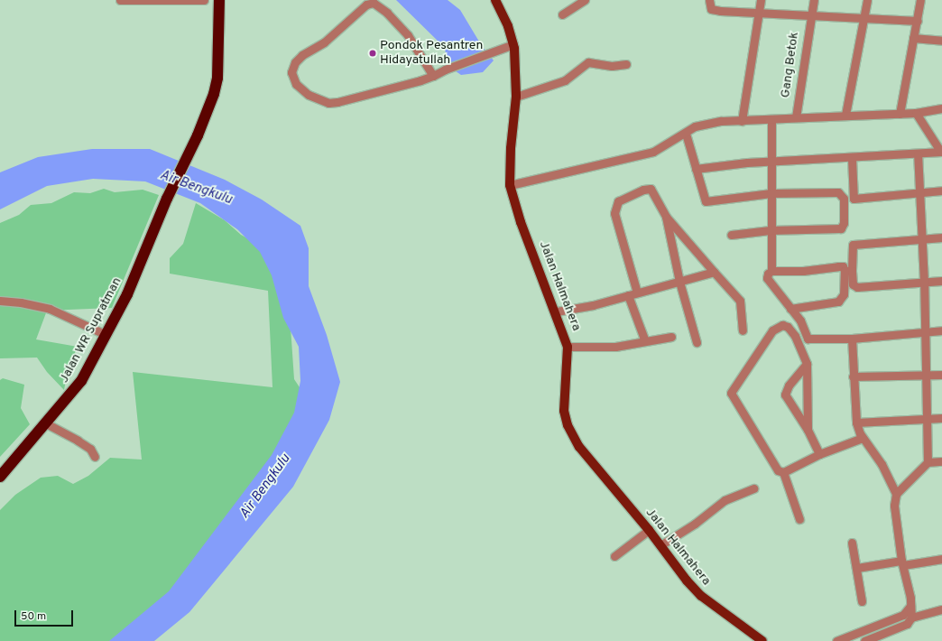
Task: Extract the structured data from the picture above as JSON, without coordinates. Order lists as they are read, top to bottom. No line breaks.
{"streets":{"highway":["Jalan WR Supratman"],"main road":["Jalan Halmahera"],"street":["Gang Betok"]},"water":["Air Bengkulu"],"places":["Pondok Pesantren Hidayatullah"],"scale_bar":"50 m"}
